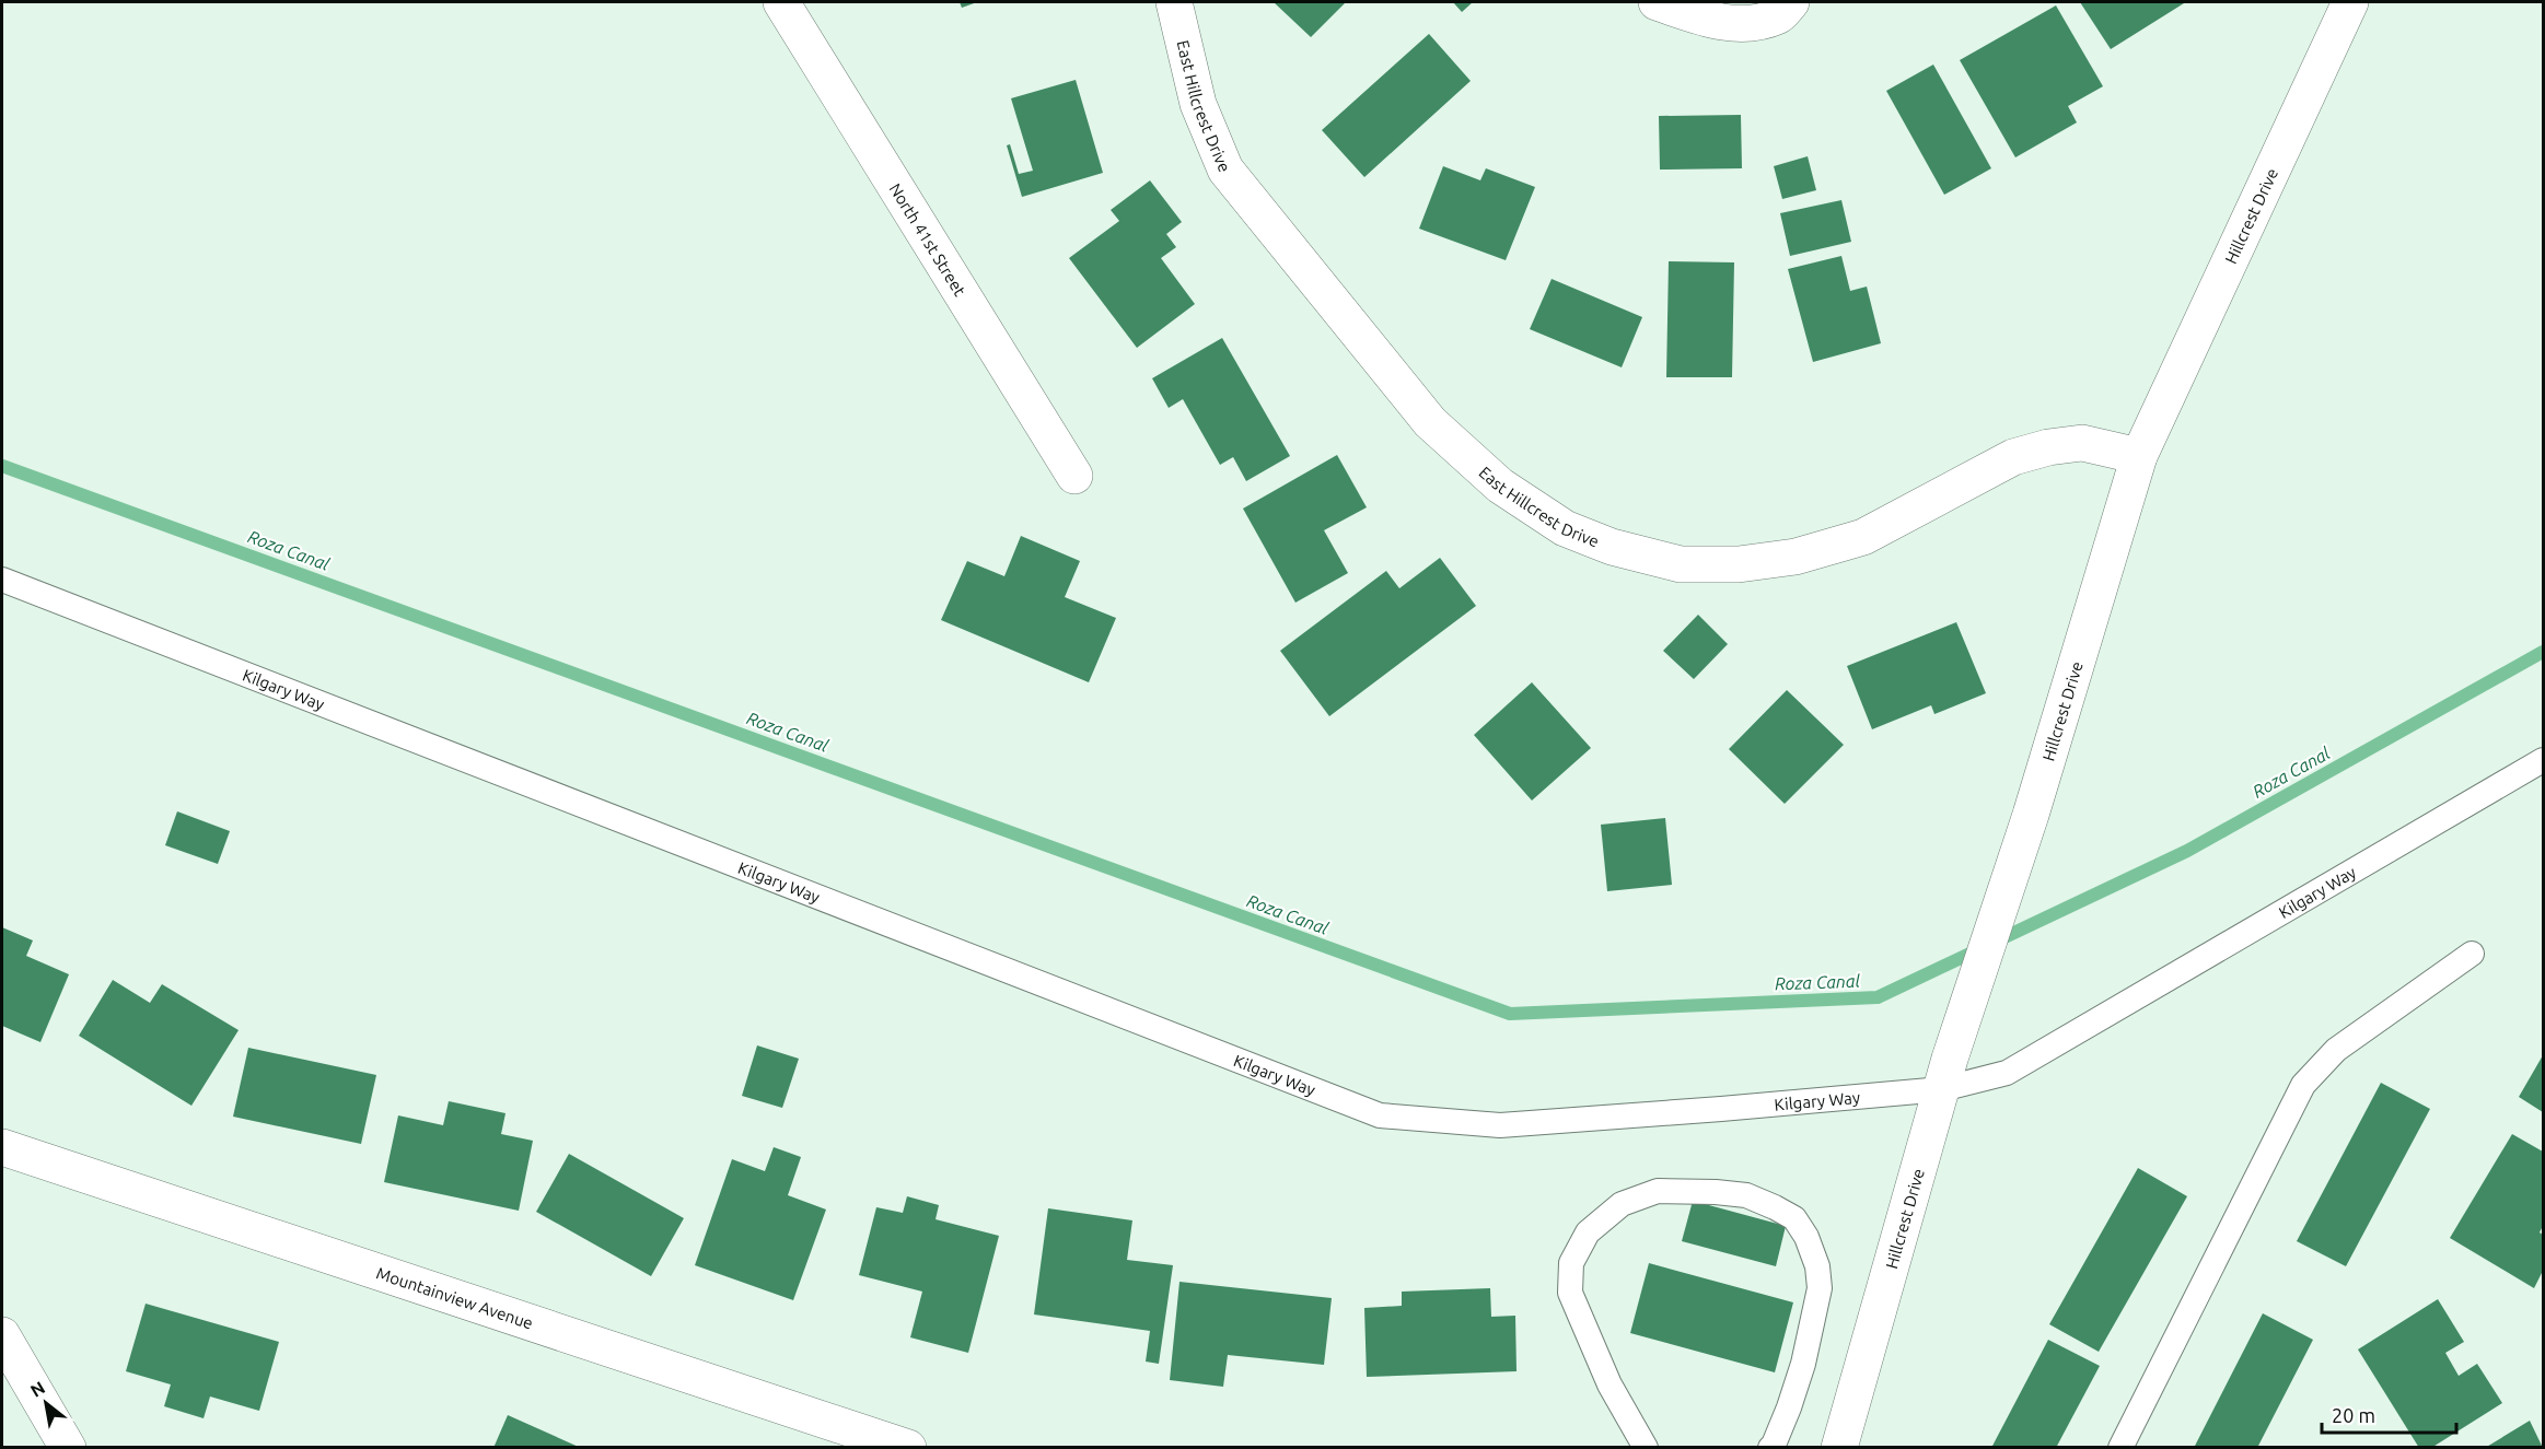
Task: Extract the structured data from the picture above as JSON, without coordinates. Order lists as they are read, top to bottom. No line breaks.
{"streets":{"street":["East Hillcrest Drive","Hillcrest Drive","North 41st Street","Mountainview Avenue"],"lane":["Kilgary Way"]},"crossings":[["East Hillcrest Drive","Hillcrest Drive"],["Hillcrest Drive","Kilgary Way"]],"water":["Roza Canal"],"scale_bar":"20 m","north":"top left"}
